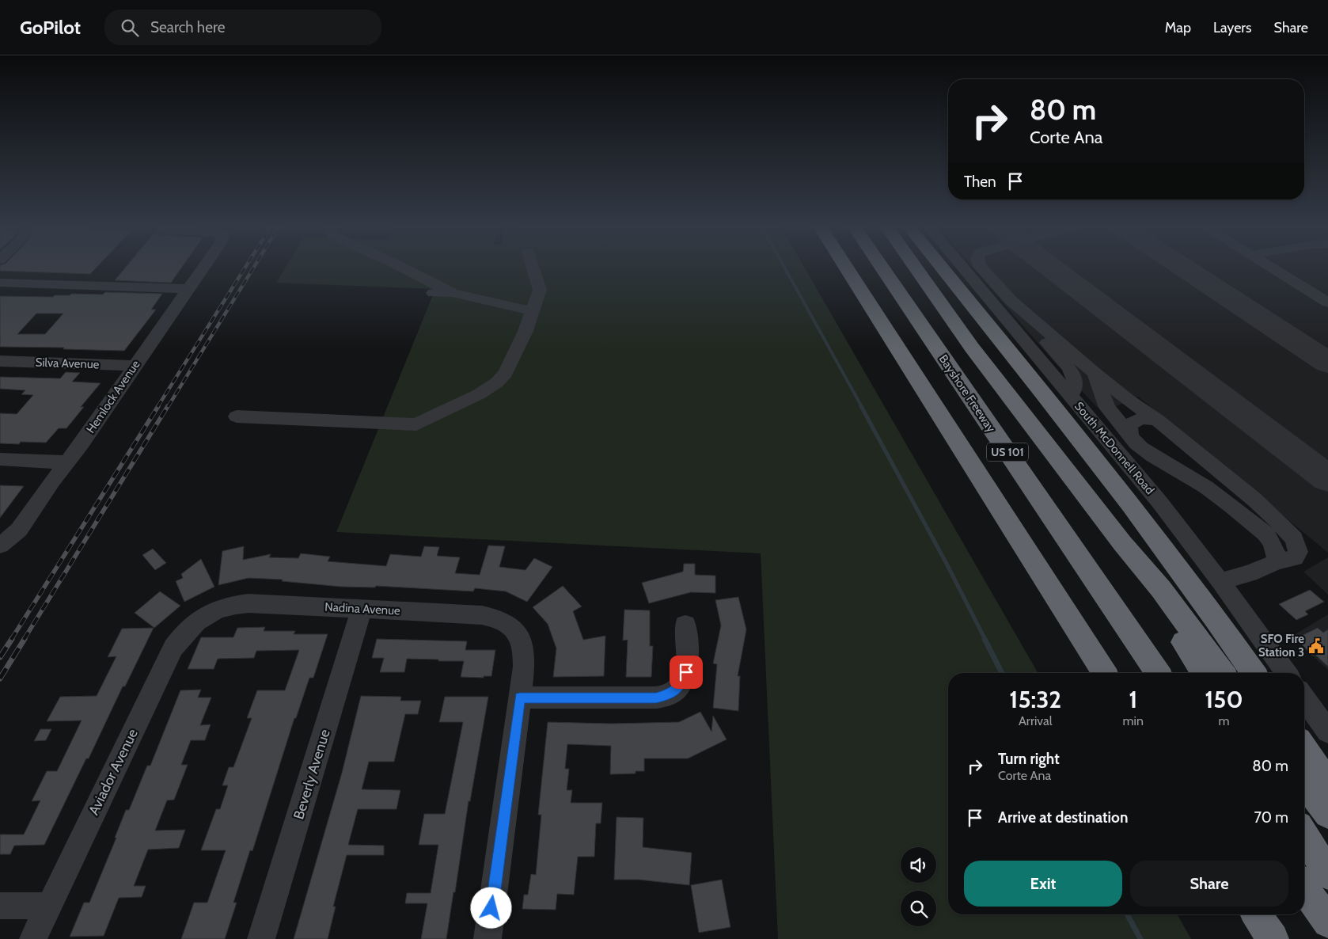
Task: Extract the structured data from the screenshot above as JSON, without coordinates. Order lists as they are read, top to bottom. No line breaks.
{"streets":{"highway":["Bayshore Freeway","US 101"],"street":["Silva Avenue","Hemlock Avenue","South McDonnell Road","Nadina Avenue","Aviador Avenue","Beverly Avenue"]},"crossings":[["Silva Avenue","Hemlock Avenue"],["Nadina Avenue","Aviador Avenue"],["Nadina Avenue","Beverly Avenue"]],"places":{"public building":["SFO Fire Station 3"]},"page":{"header":"GoPilot","search":"Search here","nav":["Map","Layers","Share"],"turn":["80 m","Corte Ana"],"then":"Then","eta":["15:32","Arrival","1","min","150","m"],"list":[{"name":"Turn right","note":"Corte Ana","value":"80 m"},{"name":"Arrive at destination","value":"70 m"}],"buttons":["Exit","Share"]}}
